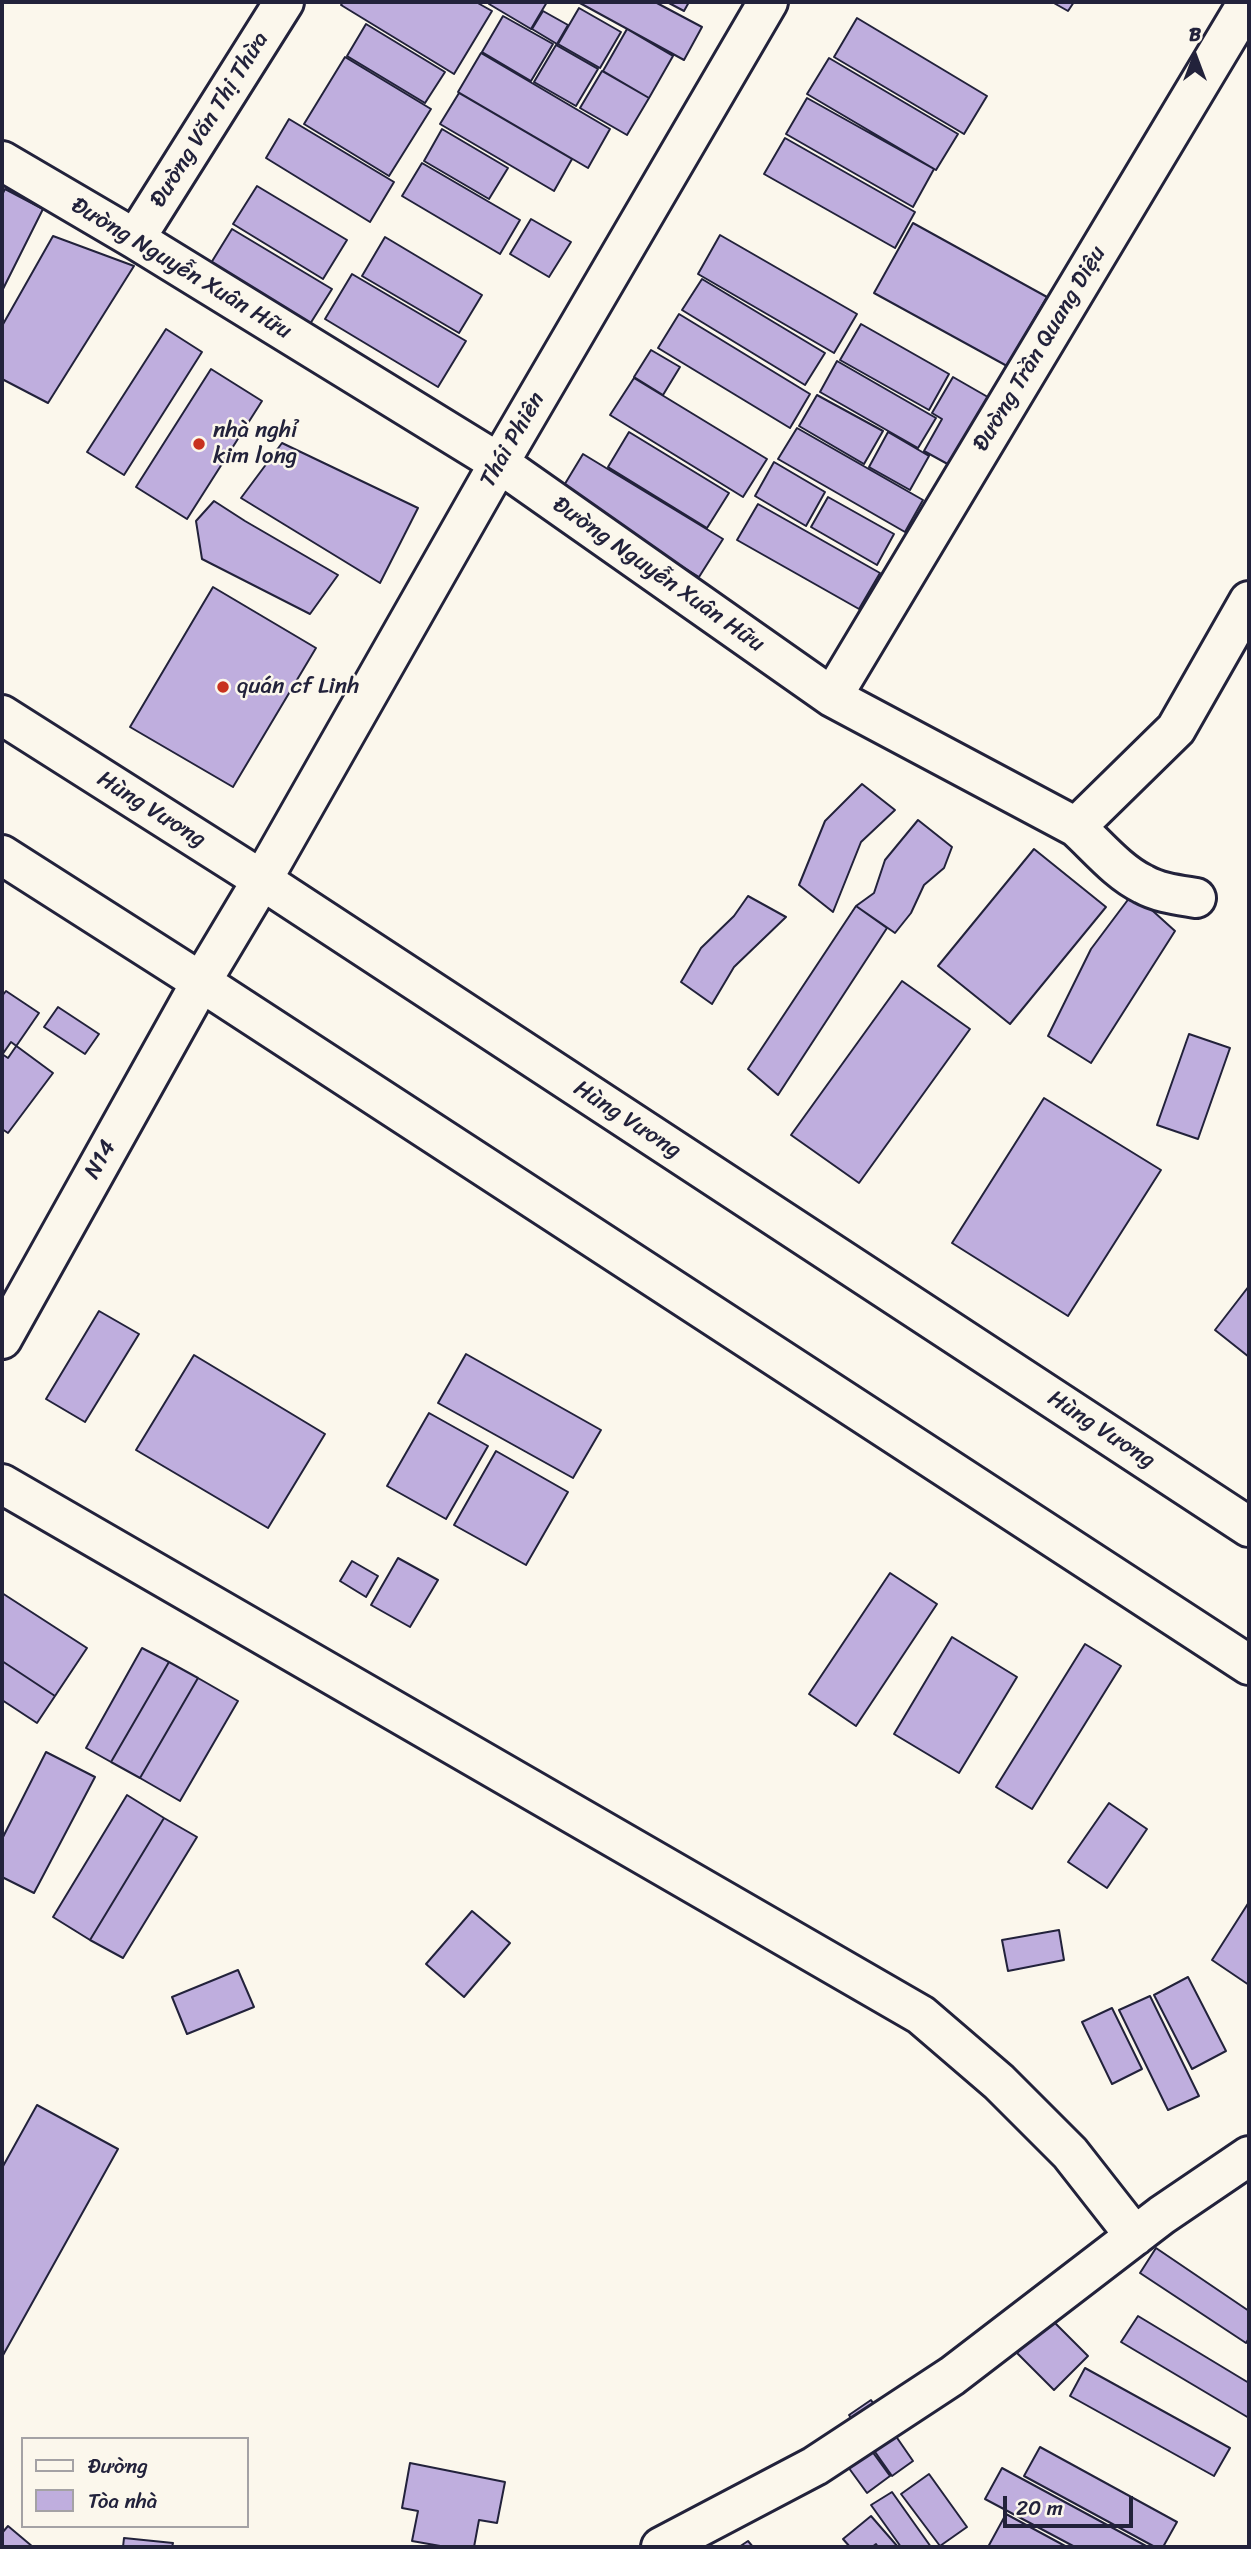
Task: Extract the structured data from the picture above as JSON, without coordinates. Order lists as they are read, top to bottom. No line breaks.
{"streets":{"street":["Đường Văn Thị Thừa","Đường Nguyễn Xuân Hữu","Đường Trần Quang Diệu","Thái Phiên","Hùng Vương","N14"]},"crossings":[["Đường Văn Thị Thừa","Đường Nguyễn Xuân Hữu"],["Đường Nguyễn Xuân Hữu","Đường Trần Quang Diệu"],["Đường Nguyễn Xuân Hữu","Thái Phiên"],["Thái Phiên","Hùng Vương"],["Thái Phiên","N14"]],"places":["nhà nghỉ kim long","quán cf Linh"],"legend":["Đường","Tòa nhà"],"scale_bar":"20 m","north":"top"}
